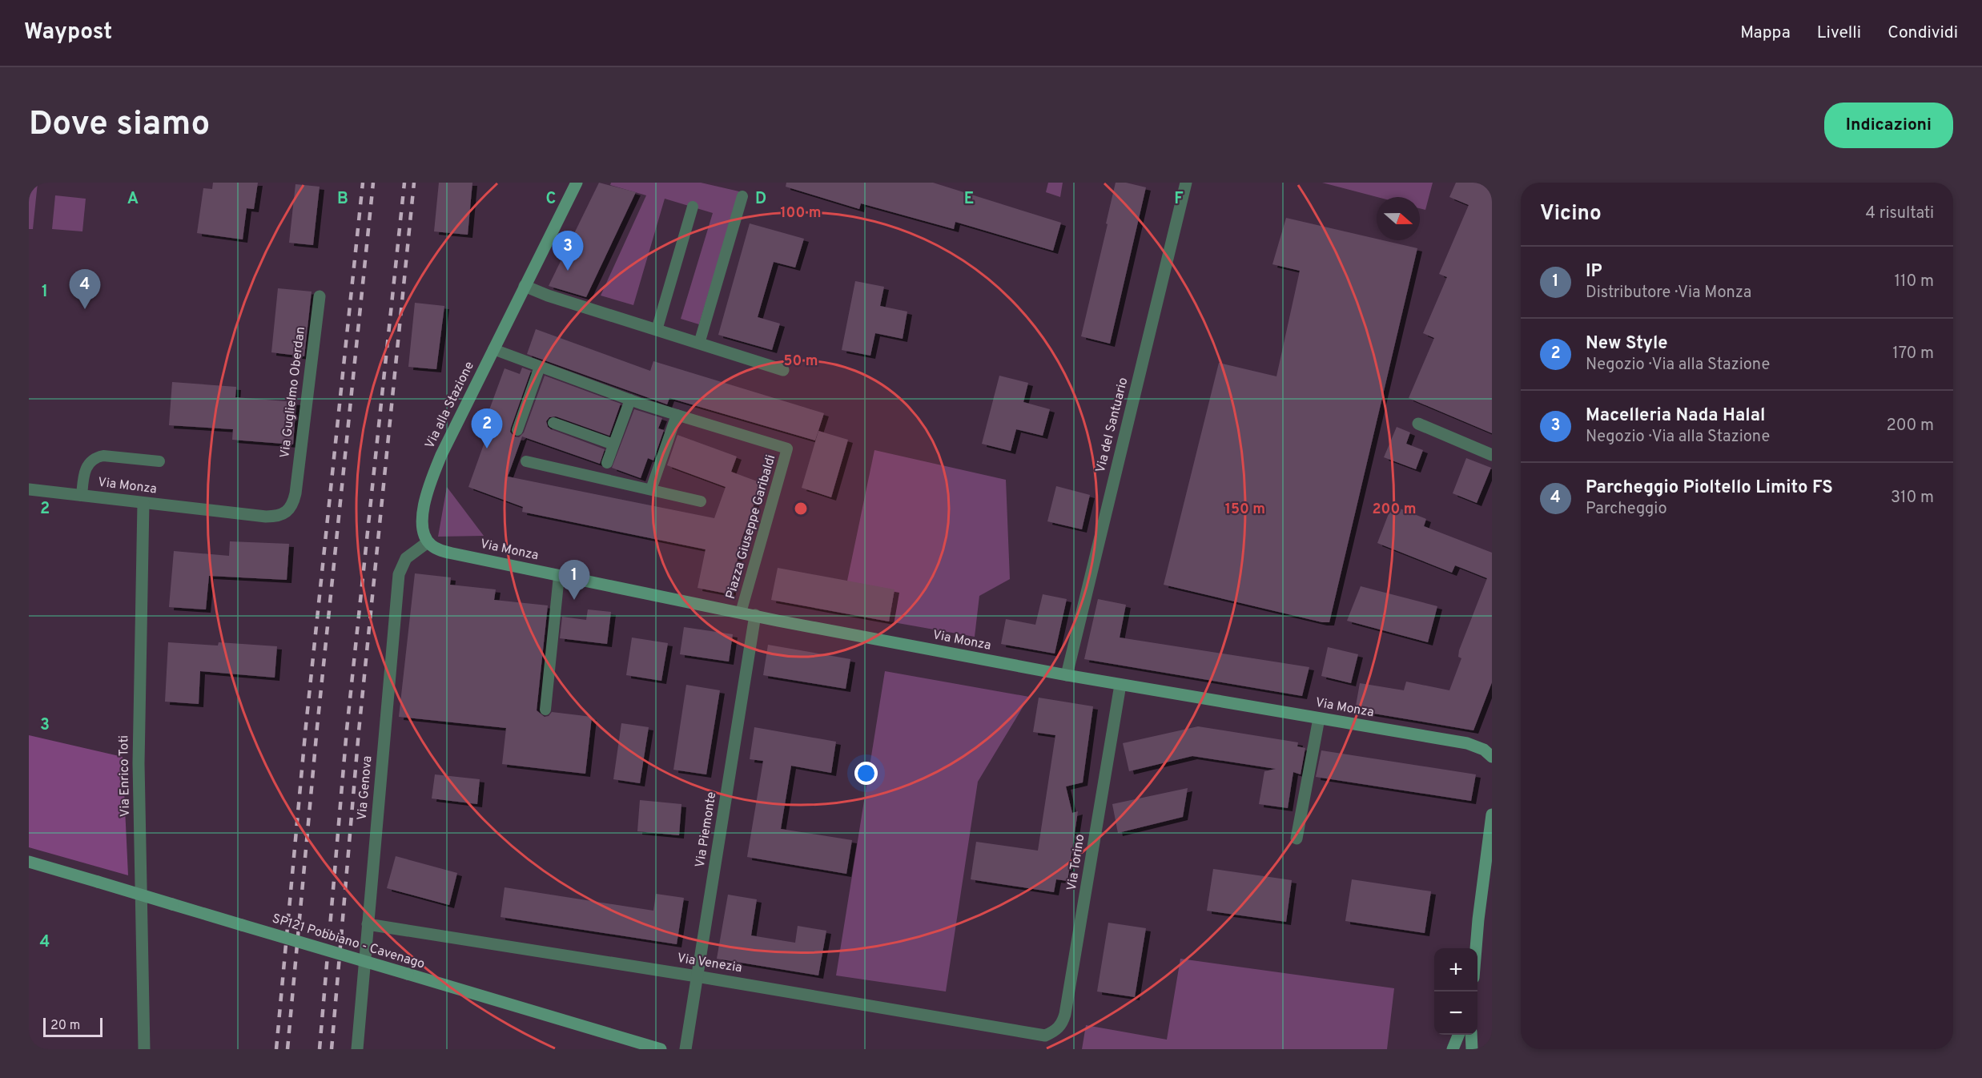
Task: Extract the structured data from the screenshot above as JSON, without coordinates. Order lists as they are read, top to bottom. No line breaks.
{"streets":{"street":["Via Guglielmo Oberdan","Via alla Stazione","Via del Santuario","Via Monza","Via Enrico Toti","Via Genova","Via Piemonte","Via Torino","SP121 Pobbiano - Cavenago","Via Venezia"],"lane":["Piazza Giuseppe Garibaldi"]},"crossings":[["Via Guglielmo Oberdan","Via Monza"],["Via alla Stazione","Via Monza"],["Via alla Stazione","Piazza Giuseppe Garibaldi"],["Via alla Stazione","Via Genova"],["Via del Santuario","Via Monza"],["Via Monza","Piazza Giuseppe Garibaldi"],["Via Monza","Via Enrico Toti"],["Via Monza","Via Genova"],["Via Monza","Via Piemonte"],["Via Monza","Via Torino"],["Via Genova","Via Venezia"],["Via Piemonte","Via Venezia"],["Via Torino","Via Venezia"]],"scale_bar":"20 m","north":"right","page":{"header":"Waypost","nav":["Mappa","Livelli","Condividi"],"buttons":"Indicazioni","title":"Dove siamo","heading":["Vicino","4 risultati"],"pins":["3","4","2","1"],"list":[{"mark":"1","name":"IP","note":"Distributore · Via Monza","value":"110 m"},{"mark":"2","name":"New Style","note":"Negozio · Via alla Stazione","value":"170 m"},{"mark":"3","name":"Macelleria Nada Halal","note":"Negozio · Via alla Stazione","value":"200 m"},{"mark":"4","name":"Parcheggio Pioltello Limito FS","note":"Parcheggio","value":"310 m"}],"map_buttons":["+","−"],"scale":"20 m"},"grid":{"columns":["A","B","C","D","E","F"],"rows":["1","2","3","4"]},"rings":["100 m","50 m","150 m","200 m"]}
